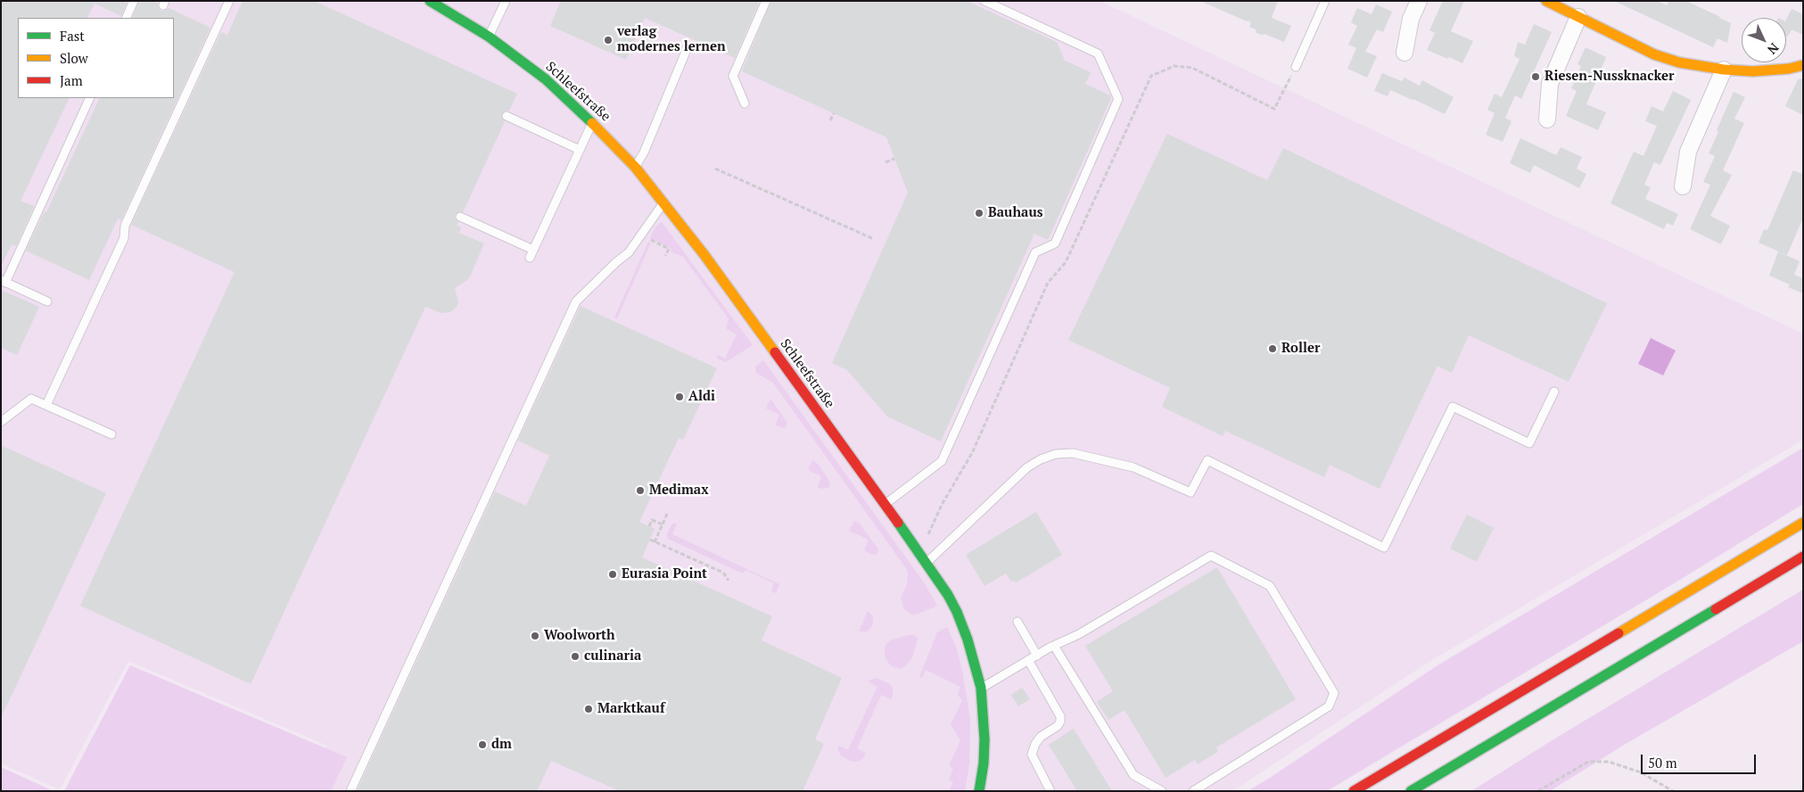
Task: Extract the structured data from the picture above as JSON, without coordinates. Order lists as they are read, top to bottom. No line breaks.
{"streets":{"main road":["Schleefstraße"]},"places":["verlag modernes lernen","Riesen-Nussknacker","Bauhaus","Roller","Aldi","Medimax","Eurasia Point","Woolworth","culinaria","Marktkauf","dm"],"legend":["Fast","Slow","Jam"],"scale_bar":"50 m","north":"bottom right"}
